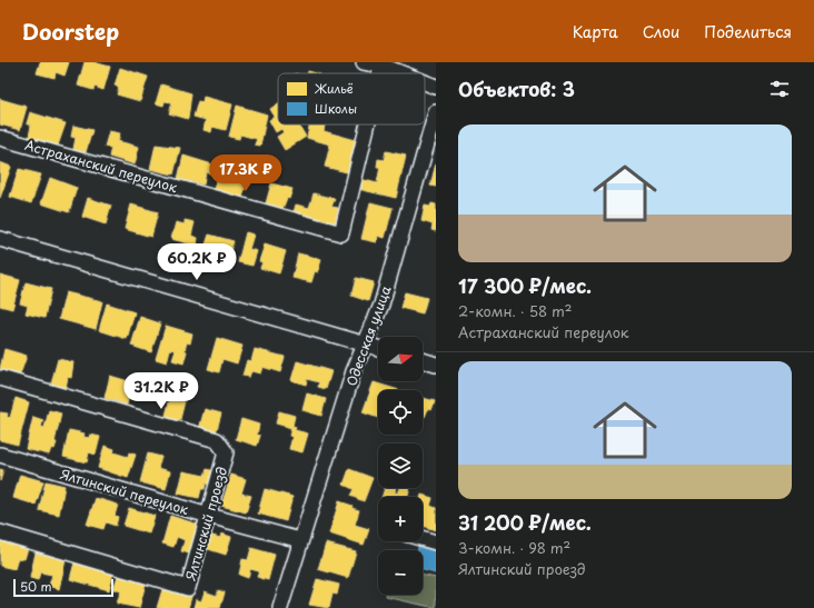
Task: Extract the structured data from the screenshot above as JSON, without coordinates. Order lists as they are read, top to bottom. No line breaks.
{"streets":{"street":["Астраханский переулок","Одесская улица","Ялтинский переулок","Ялтинский проезд"]},"crossings":[["Одесская улица","Ялтинский переулок"],["Ялтинский переулок","Ялтинский проезд"]],"legend":["Жильё","Школы"],"scale_bar":"50 m","north":"right","page":{"header":"Doorstep","nav":["Карта","Слои","Поделиться"],"heading":"Объектов: 3","list":[{"name":"17 300 ₽/мес.","note":"2-комн. · 58 m² · Астраханский переулок"},{"name":"31 200 ₽/мес.","note":"3-комн. · 98 m² · Ялтинский проезд"}],"price":["17.3K ₽","60.2K ₽","31.2K ₽"],"map_buttons":["+","−"],"scale":"50 m"}}
